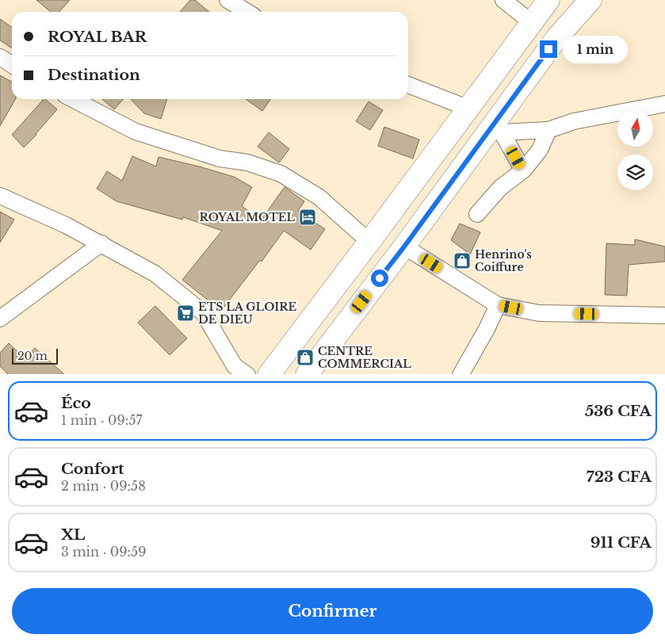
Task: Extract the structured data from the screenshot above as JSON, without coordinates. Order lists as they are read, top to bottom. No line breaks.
{"places":{"hotel":["ROYAL MOTEL"],"shop":["Henrino's Coiffure","CENTRE COMMERCIAL"],"supermarket":["ETS LA GLOIRE DE DIEU"]},"scale_bar":"20 m","north":"top","page":{"banner":["ROYAL BAR","Destination"],"bubble":"1 min","scale":"20 m","list":[{"name":"Éco","note":"1 min · 09:57","value":"536 CFA"},{"name":"Confort","note":"2 min · 09:58","value":"723 CFA"},{"name":"XL","note":"3 min · 09:59","value":"911 CFA"}],"buttons":"Confirmer"}}
